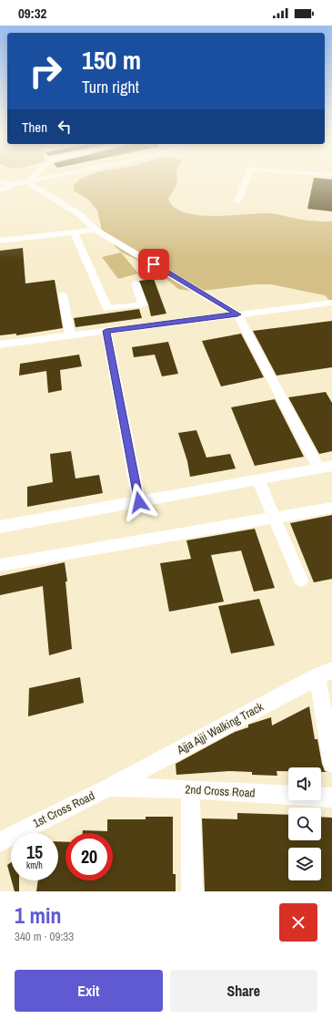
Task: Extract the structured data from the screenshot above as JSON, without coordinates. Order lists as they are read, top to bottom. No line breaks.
{"streets":{"street":["Ajja Ajji Walking Track","2nd Cross Road","1st Cross Road"]},"crossings":[["Ajja Ajji Walking Track","2nd Cross Road"],["Ajja Ajji Walking Track","1st Cross Road"],["2nd Cross Road","1st Cross Road"]],"page":{"status":"09:32","turn":["150 m","Turn right"],"then":"Then","speed":"15 km/h","limit":"20","heading":["1 min","340 m · 09:33"],"buttons":["Exit","Share"]}}
